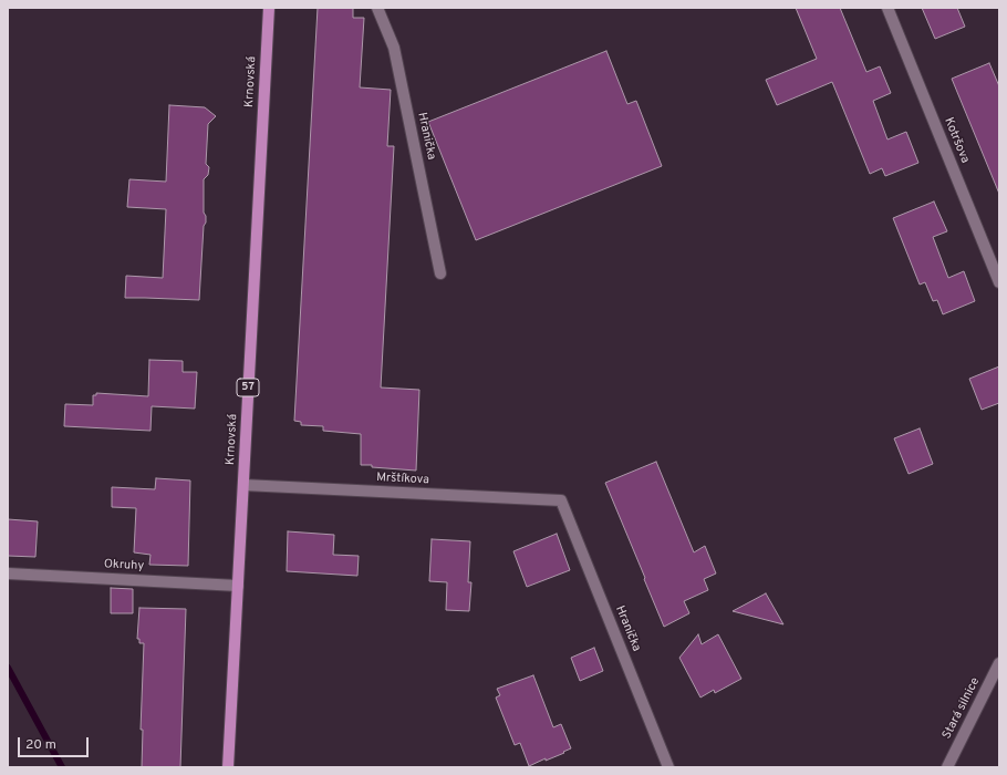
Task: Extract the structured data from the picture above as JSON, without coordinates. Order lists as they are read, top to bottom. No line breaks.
{"streets":{"main road":["Krnovská","57"],"street":["Hranička","Kotršova","Mrštíkova","Okruhy","Stará silnice"]},"crossings":[["Krnovská","Mrštíkova"],["Krnovská","Okruhy"],["Hranička","Mrštíkova"]],"scale_bar":"20 m"}
